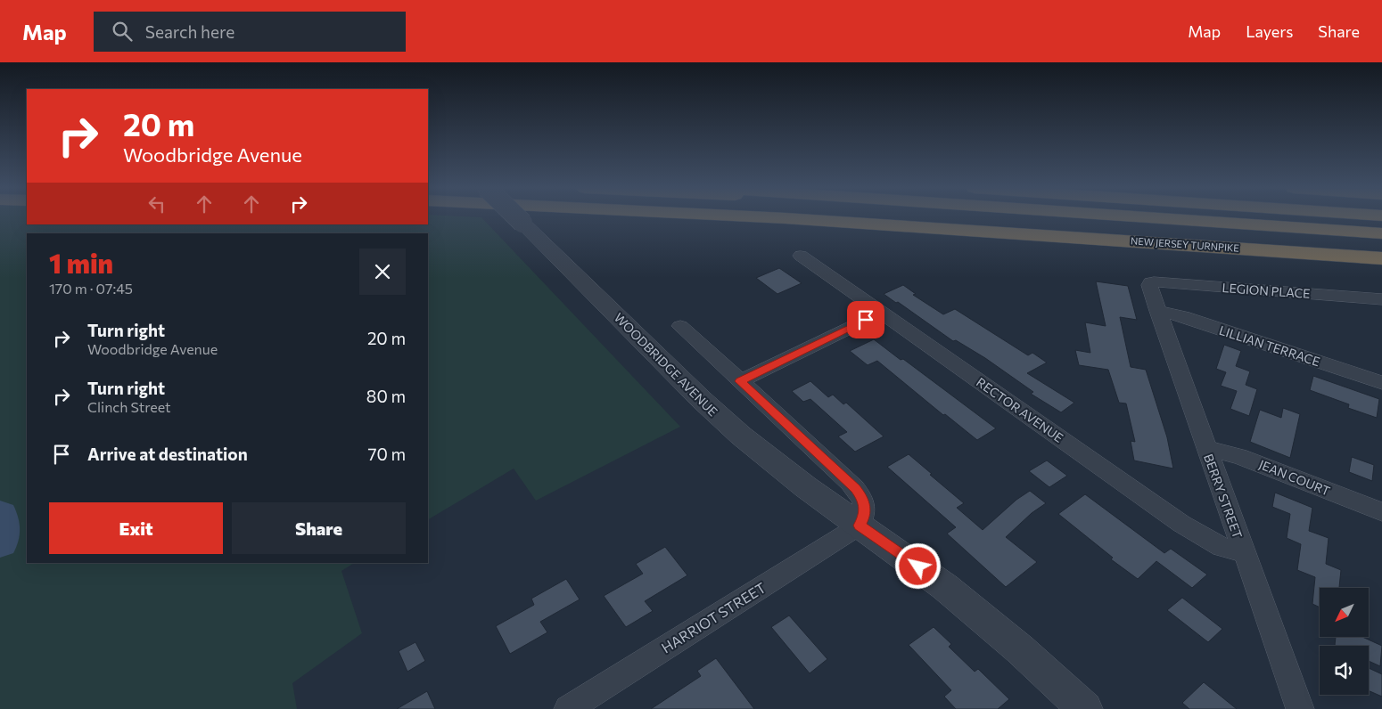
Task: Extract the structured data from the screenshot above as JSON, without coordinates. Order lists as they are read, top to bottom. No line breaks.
{"streets":{"highway":["NEW JERSEY TURNPIKE"],"street":["LEGION PLACE","LILLIAN TERRACE","WOODBRIDGE AVENUE","RECTOR AVENUE","JEAN COURT","BERRY STREET","HARRIOT STREET"]},"crossings":[["LEGION PLACE","BERRY STREET"],["LILLIAN TERRACE","BERRY STREET"],["WOODBRIDGE AVENUE","HARRIOT STREET"],["RECTOR AVENUE","BERRY STREET"],["JEAN COURT","BERRY STREET"]],"north":"bottom left","page":{"header":"Map","search":"Search here","nav":["Map","Layers","Share"],"turn":["20 m","Woodbridge Avenue"],"heading":["1 min","170 m · 07:45"],"list":[{"name":"Turn right","note":"Woodbridge Avenue","value":"20 m"},{"name":"Turn right","note":"Clinch Street","value":"80 m"},{"name":"Arrive at destination","value":"70 m"}],"buttons":["Exit","Share"]}}
